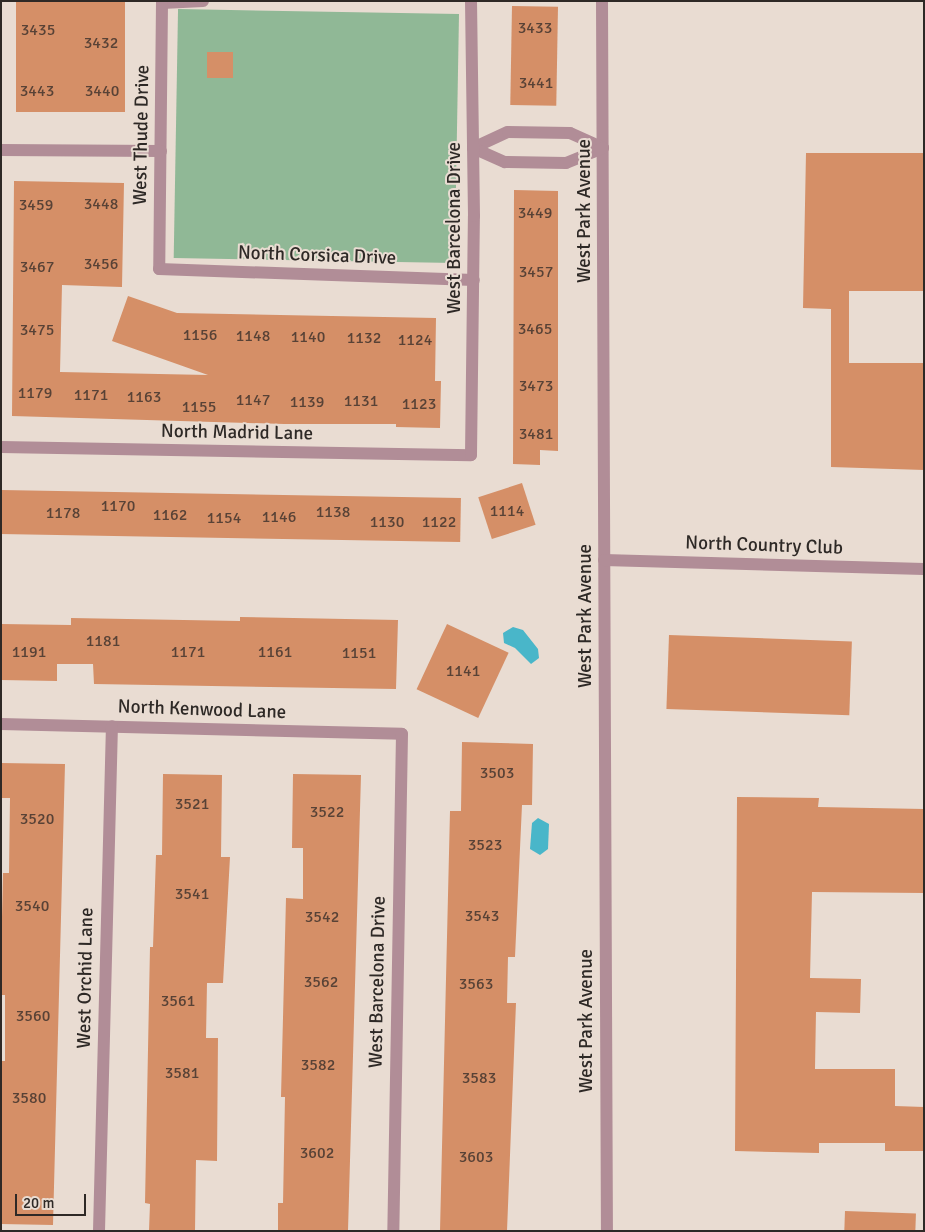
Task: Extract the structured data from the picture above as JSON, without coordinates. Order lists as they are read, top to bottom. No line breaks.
{"streets":{"street":["West Thude Drive","West Park Avenue","West Barcelona Drive","North Corsica Drive","North Madrid Lane","North Country Club","North Kenwood Lane","West Orchid Lane"]},"crossings":[["West Thude Drive","North Corsica Drive"],["West Park Avenue","North Country Club"],["West Barcelona Drive","North Corsica Drive"],["West Barcelona Drive","North Madrid Lane"],["West Barcelona Drive","North Kenwood Lane"],["North Kenwood Lane","West Orchid Lane"]],"house_numbers":["3433","3435","3432","3441","3443","3440","3448","3459","3449","3456","3467","3457","3465","3475","1156","1148","1140","1132","1124","3473","1179","1171","1163","1147","1131","1139","1123","1155","3481","1170","1114","1138","1178","1162","1146","1154","1130","1122","1181","1191","1171","1161","1151","1141","3503","3521","3522","3520","3523","3541","3540","3543","3542","3562","3563","3561","3560","3582","3581","3583","3580","3602","3603"],"scale_bar":"20 m"}
